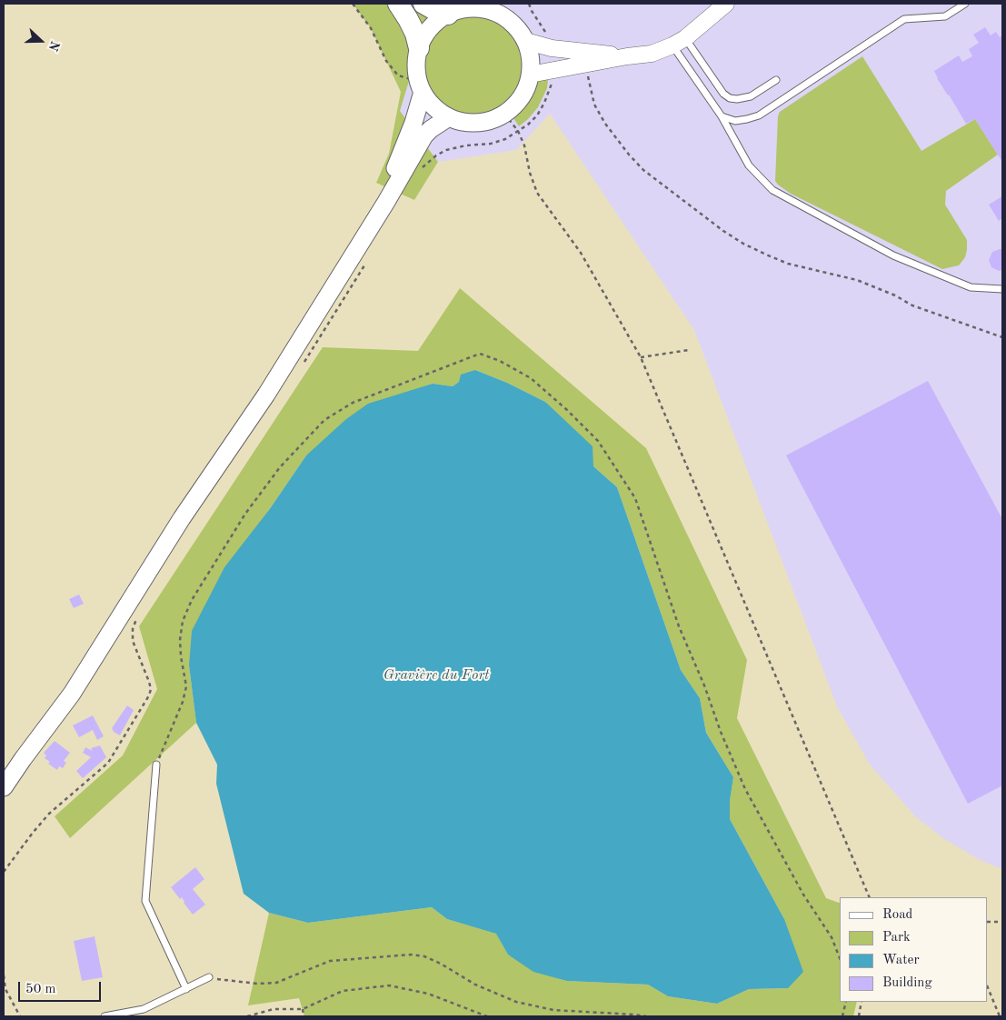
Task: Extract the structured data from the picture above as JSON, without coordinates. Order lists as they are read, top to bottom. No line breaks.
{"water":["Gravière du Fort"],"legend":["Road","Park","Water","Building"],"scale_bar":"50 m","north":"right"}
